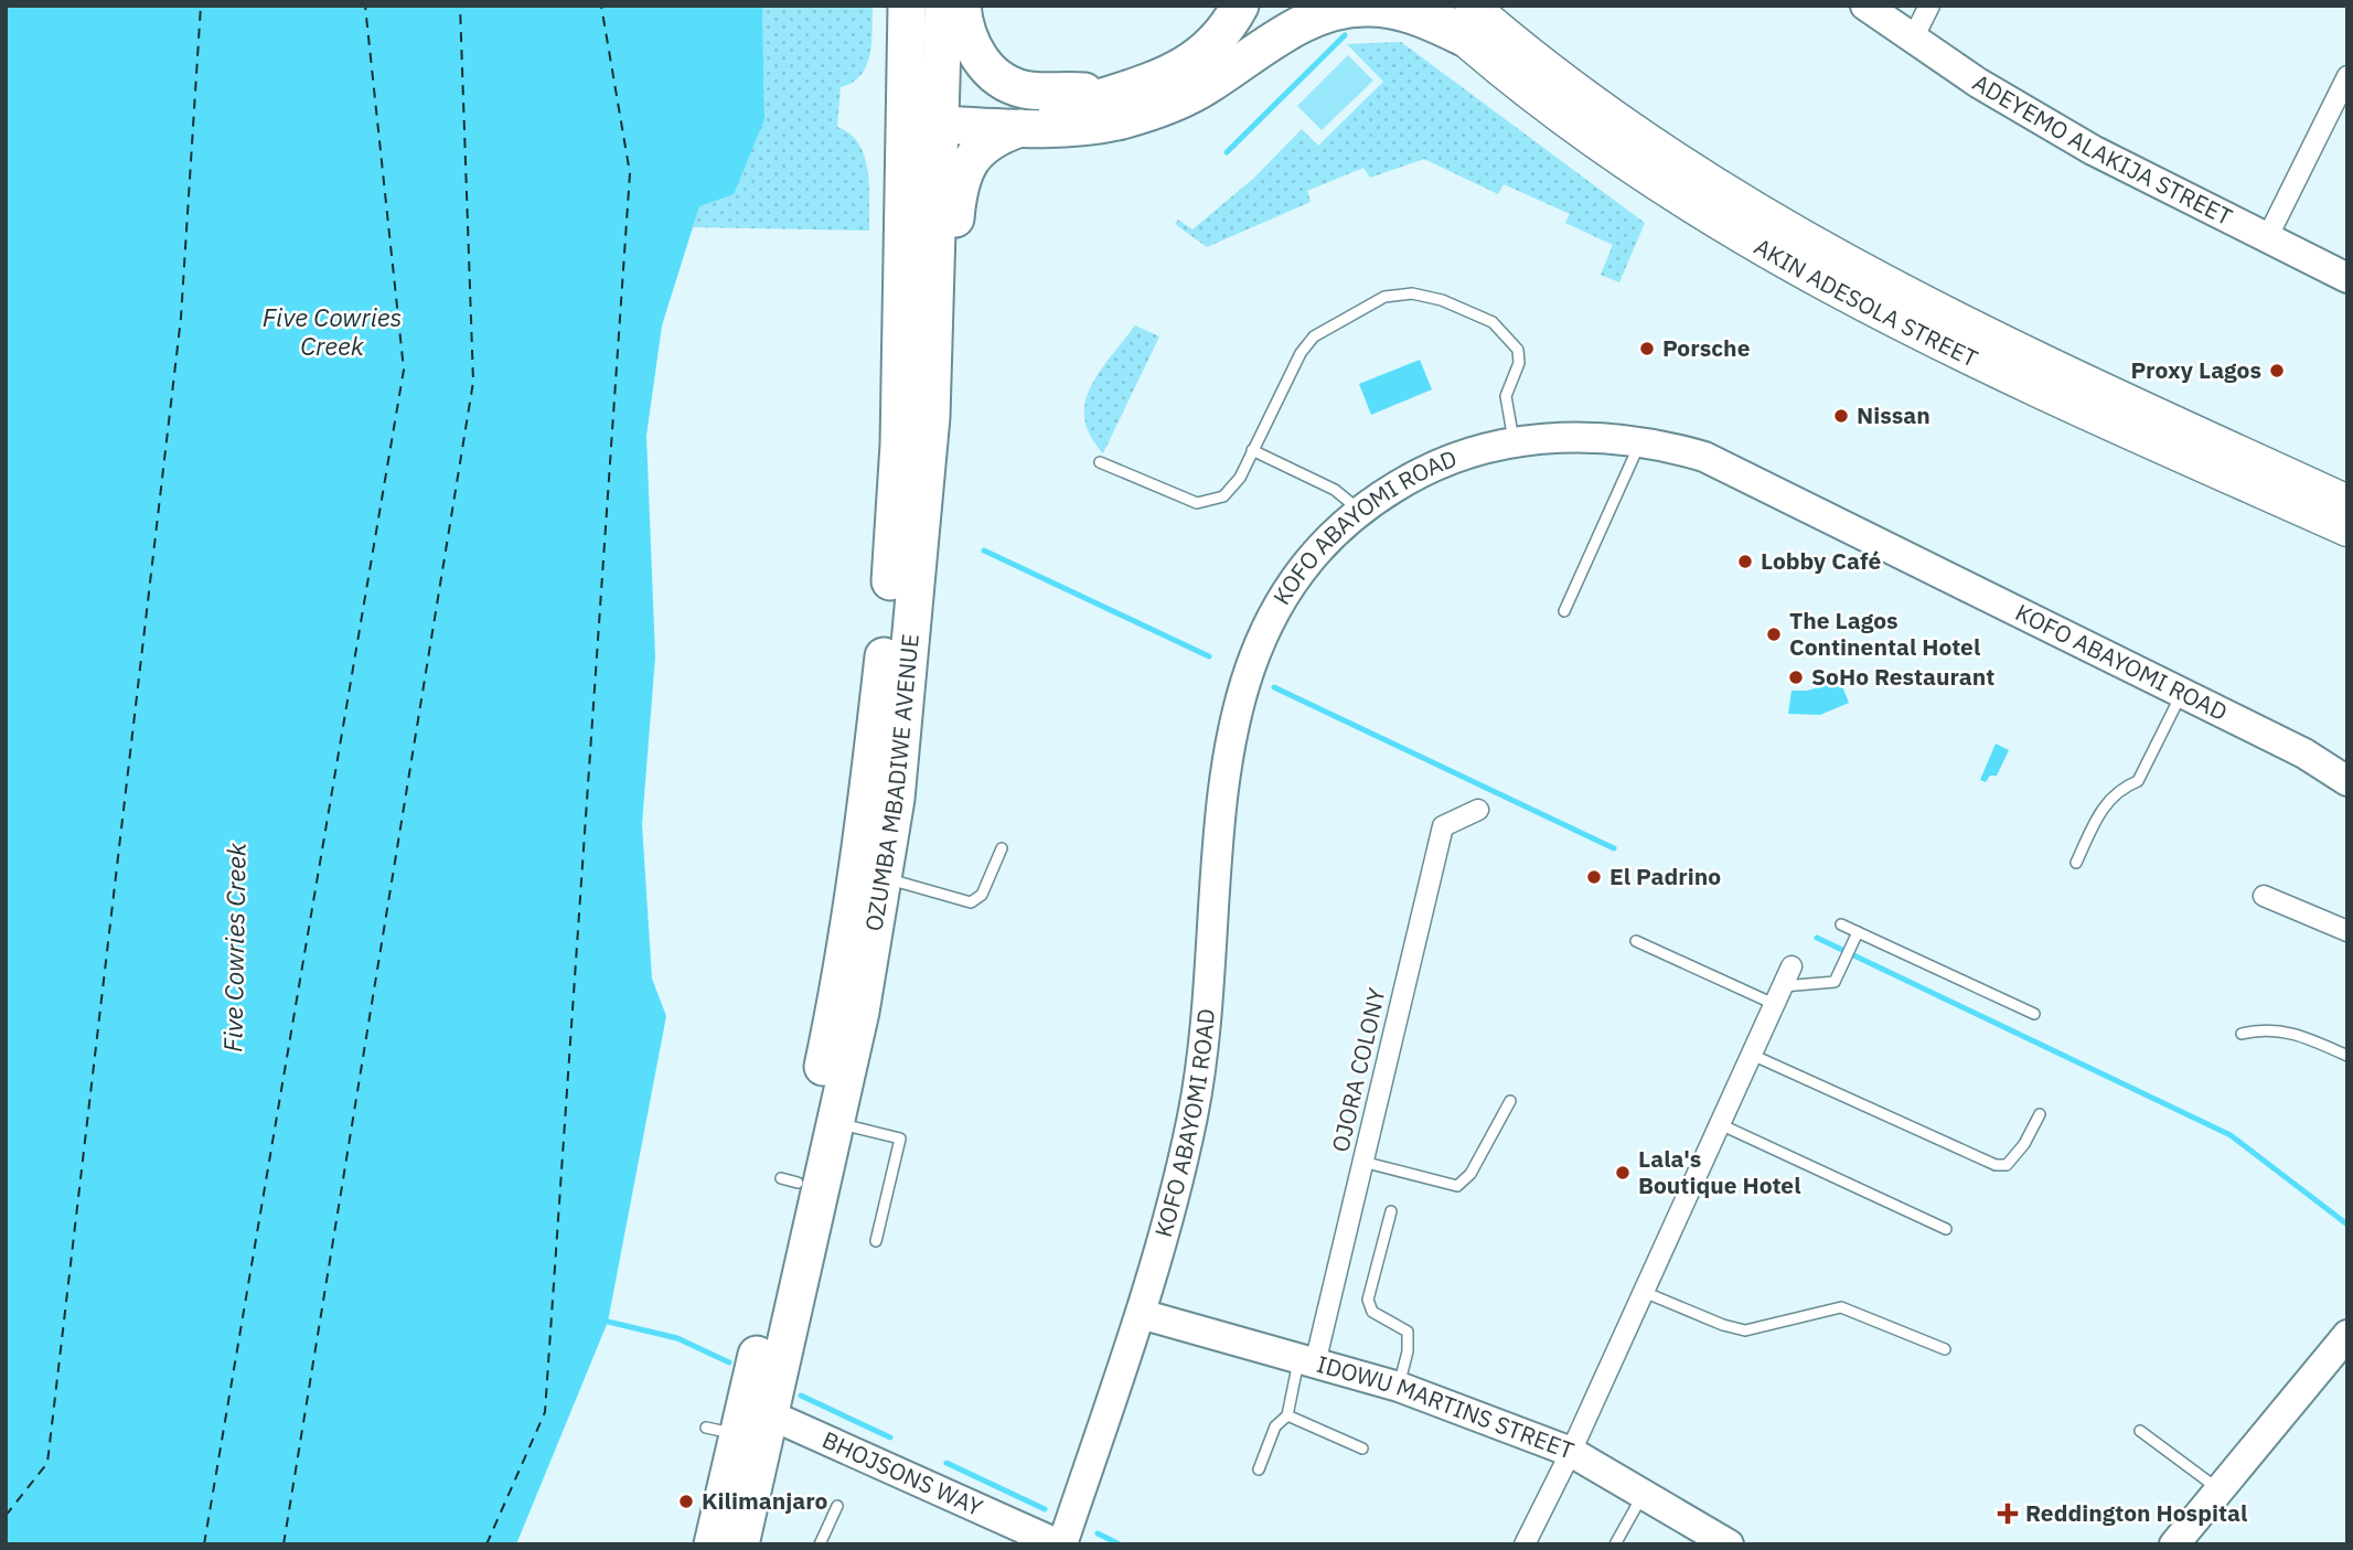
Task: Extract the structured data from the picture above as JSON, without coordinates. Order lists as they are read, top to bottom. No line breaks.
{"streets":{"highway":["OZUMBA MBADIWE AVENUE"],"main road":["AKIN ADESOLA STREET"],"street":["ADEYEMO ALAKIJA STREET","KOFO ABAYOMI ROAD","OJORA COLONY","IDOWU MARTINS STREET","BHOJSONS WAY"]},"crossings":[["KOFO ABAYOMI ROAD","IDOWU MARTINS STREET"],["KOFO ABAYOMI ROAD","BHOJSONS WAY"],["OZUMBA MBADIWE AVENUE","BHOJSONS WAY"],["OJORA COLONY","IDOWU MARTINS STREET"]],"water":["Five Cowries Creek"],"places":{"other":["Porsche","Proxy Lagos","Nissan","Lobby Café","The Lagos Continental Hotel","SoHo Restaurant","El Padrino","Lala's Boutique Hotel","Kilimanjaro"],"health":["Reddington Hospital"]}}
